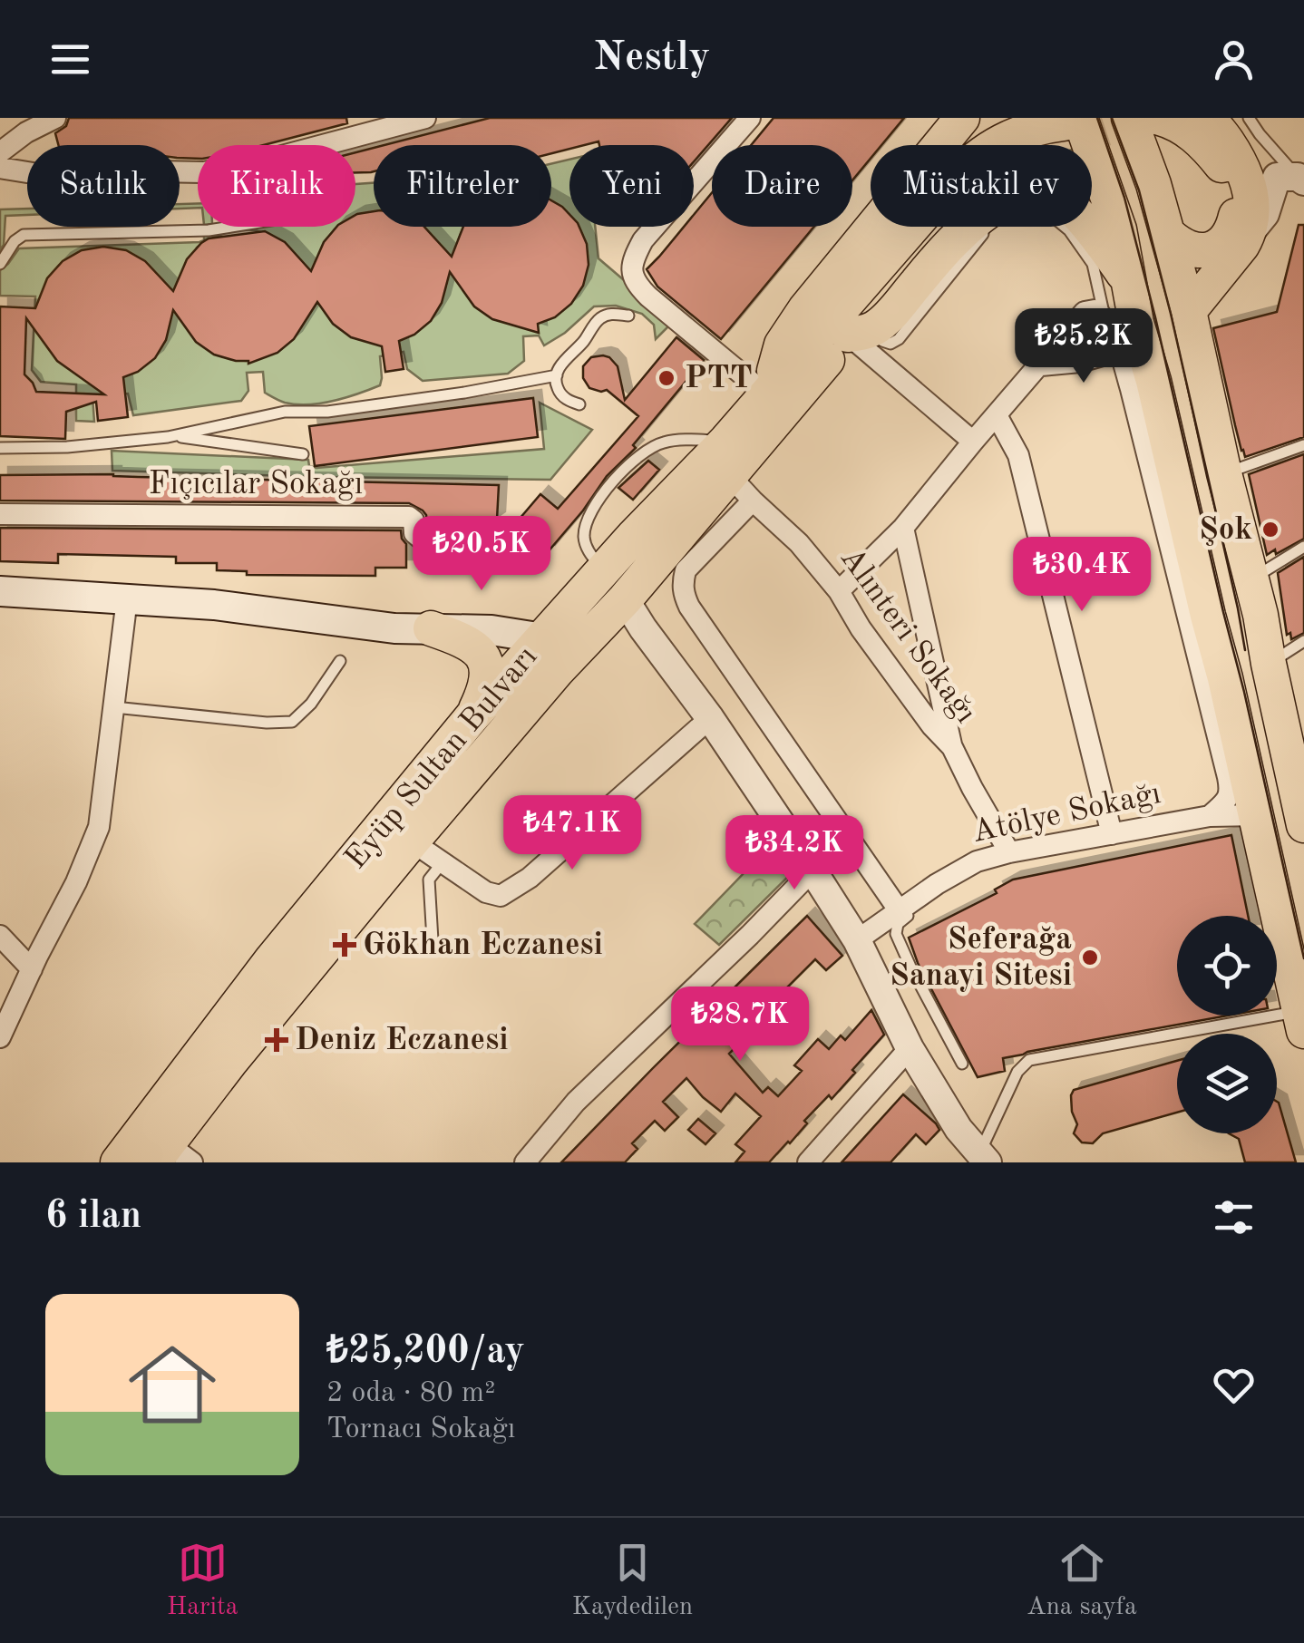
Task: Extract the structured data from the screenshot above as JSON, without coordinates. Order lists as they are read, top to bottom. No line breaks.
{"streets":{"main road":["Eyüp Sultan Bulvarı"],"street":["Fıçıcılar Sokağı","Alınteri Sokağı","Atölye Sokağı"]},"crossings":[["Alınteri Sokağı","Eyüp Sultan Bulvarı"],["Alınteri Sokağı","Atölye Sokağı"]],"places":{"other":["PTT","Şok","Seferağa Sanayi Sitesi"],"health":["Gökhan Eczanesi","Deniz Eczanesi"]},"page":{"header":"Nestly","chip":["Satılık","Kiralık","Filtreler","Yeni","Daire","Müstakil ev"],"price":["₺25.2K","₺20.5K","₺30.4K","₺47.1K","₺34.2K","₺28.7K"],"heading":"6 ilan","list":[{"name":"₺25,200/ay","note":"2 oda · 80 m² · Tornacı Sokağı"}],"tabs":["Harita","Kaydedilen","Ana sayfa"]}}
